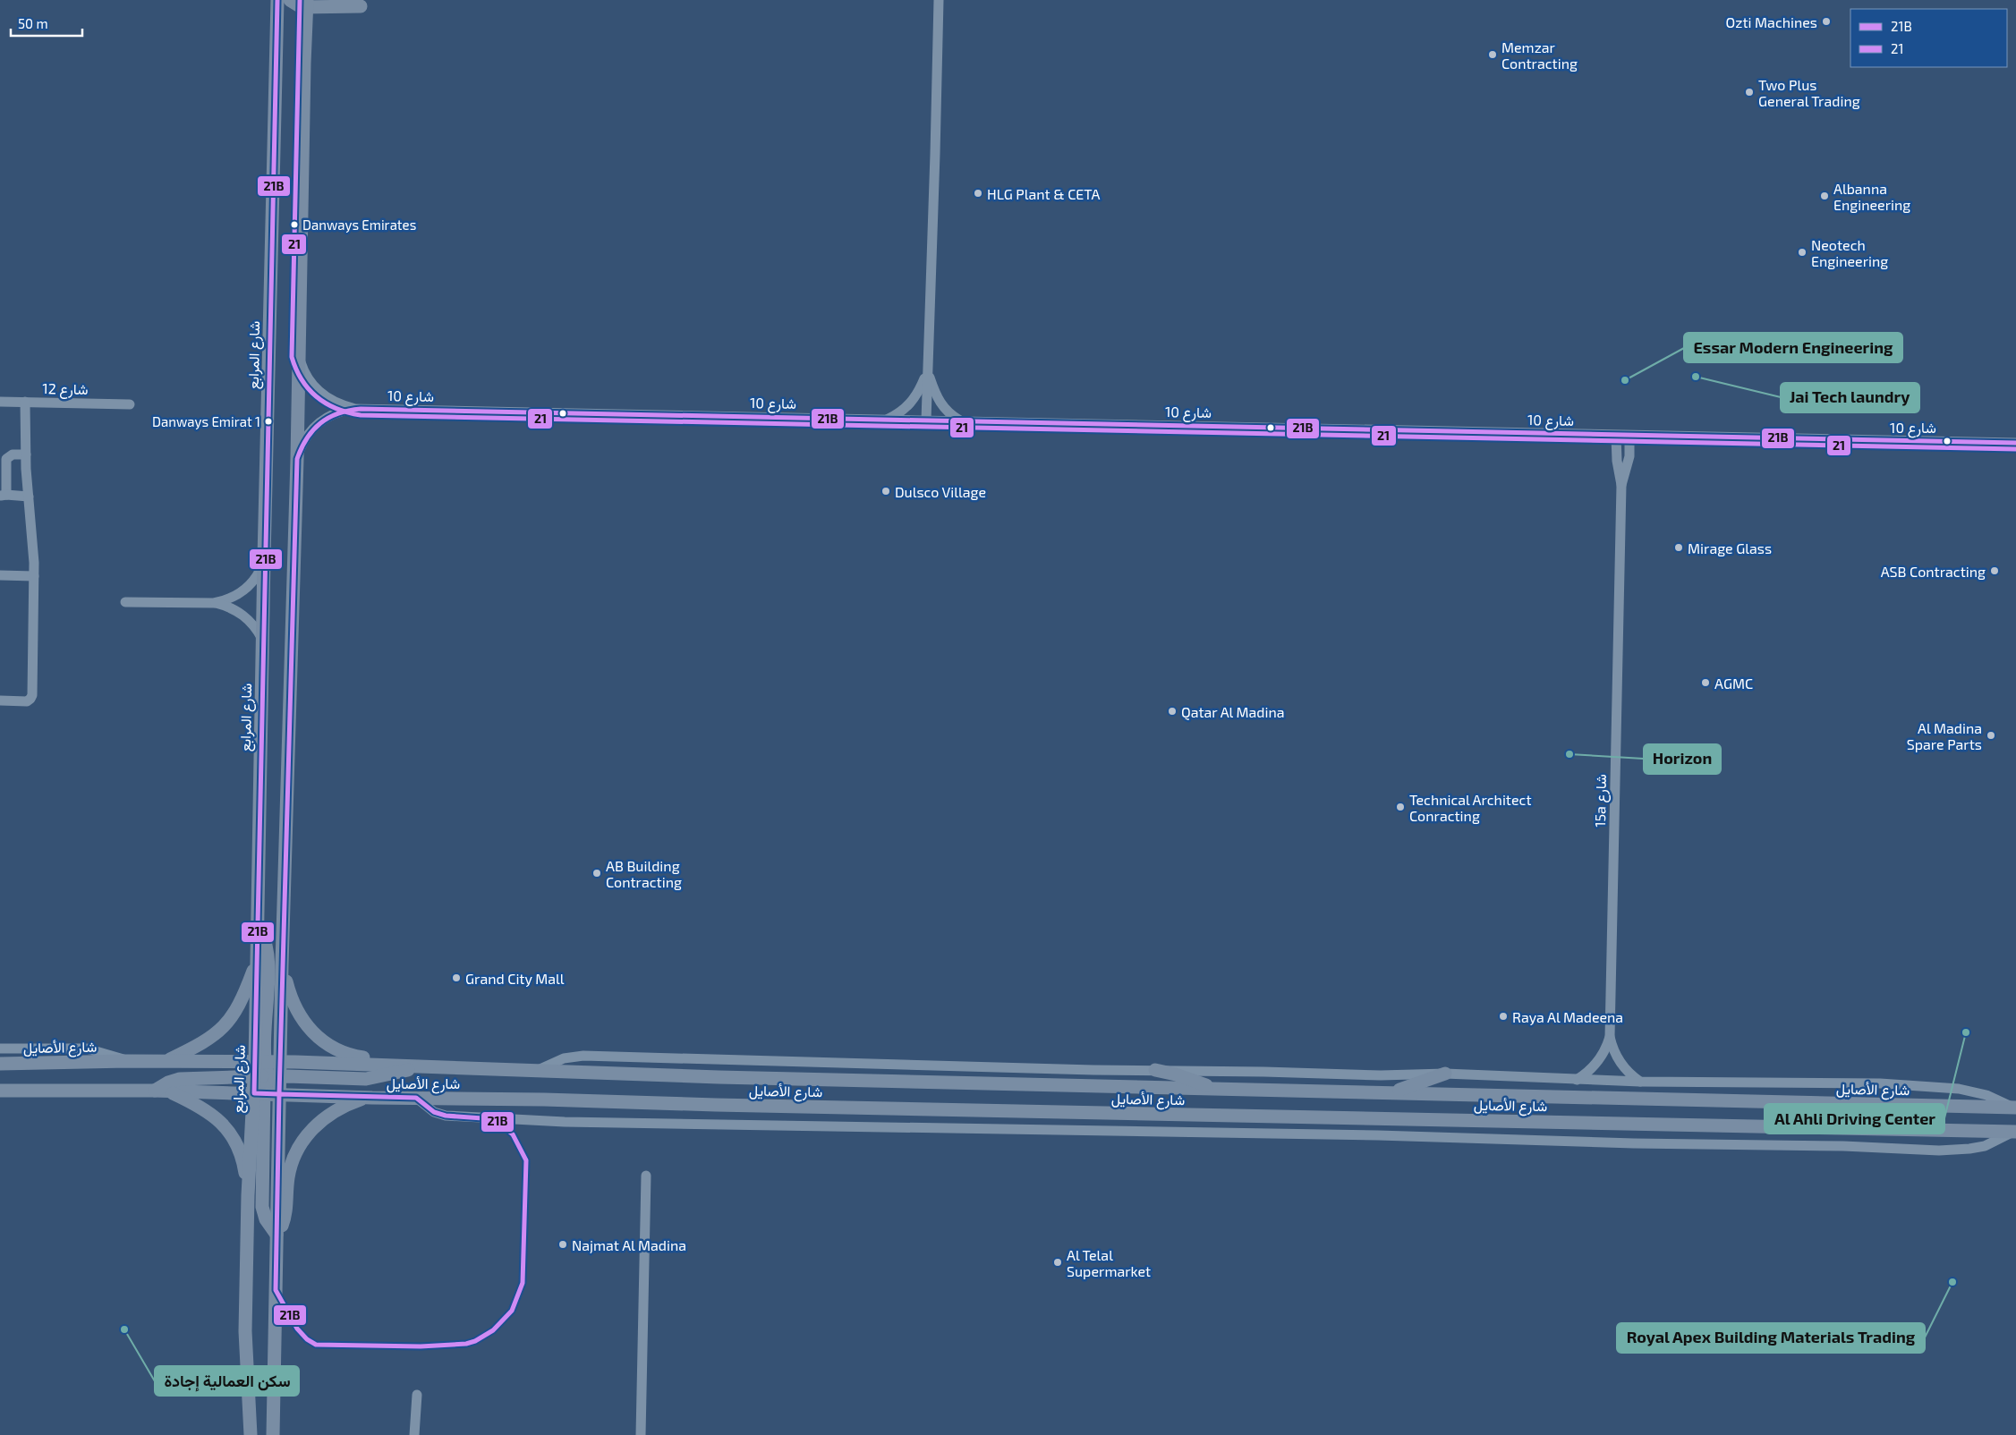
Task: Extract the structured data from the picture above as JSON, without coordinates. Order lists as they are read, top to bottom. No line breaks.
{"streets":{"main road":["شارع المرابع","شارع الأصايل"],"street":["شارع 12","شارع 10","15a شارع"]},"crossings":[["شارع المرابع","شارع الأصايل"],["شارع 10","15a شارع"]],"places":["Ozti Machines","Memzar Contracting","Two Plus General Trading","HLG Plant & CETA","Albanna Engineering","Danways Emirates","Neotech Engineering","Jai Tech laundry","Essar Modern Engineering","Danways Emirat 1","Dulsco Village","Mirage Glass","ASB Contracting","AGMC","Qatar Al Madina","Al Madina Spare Parts","Horizon","Technical Architect Conracting","AB Building Contracting","Grand City Mall","Raya Al Madeena","Al Ahli Driving Center","Najmat Al Madina","Al Telal Supermarket","Royal Apex Building Materials Trading","سكن العمالية إجادة"],"lines":["transit line 21B","transit line 21"],"legend":["21B","21"],"scale_bar":"50 m"}
